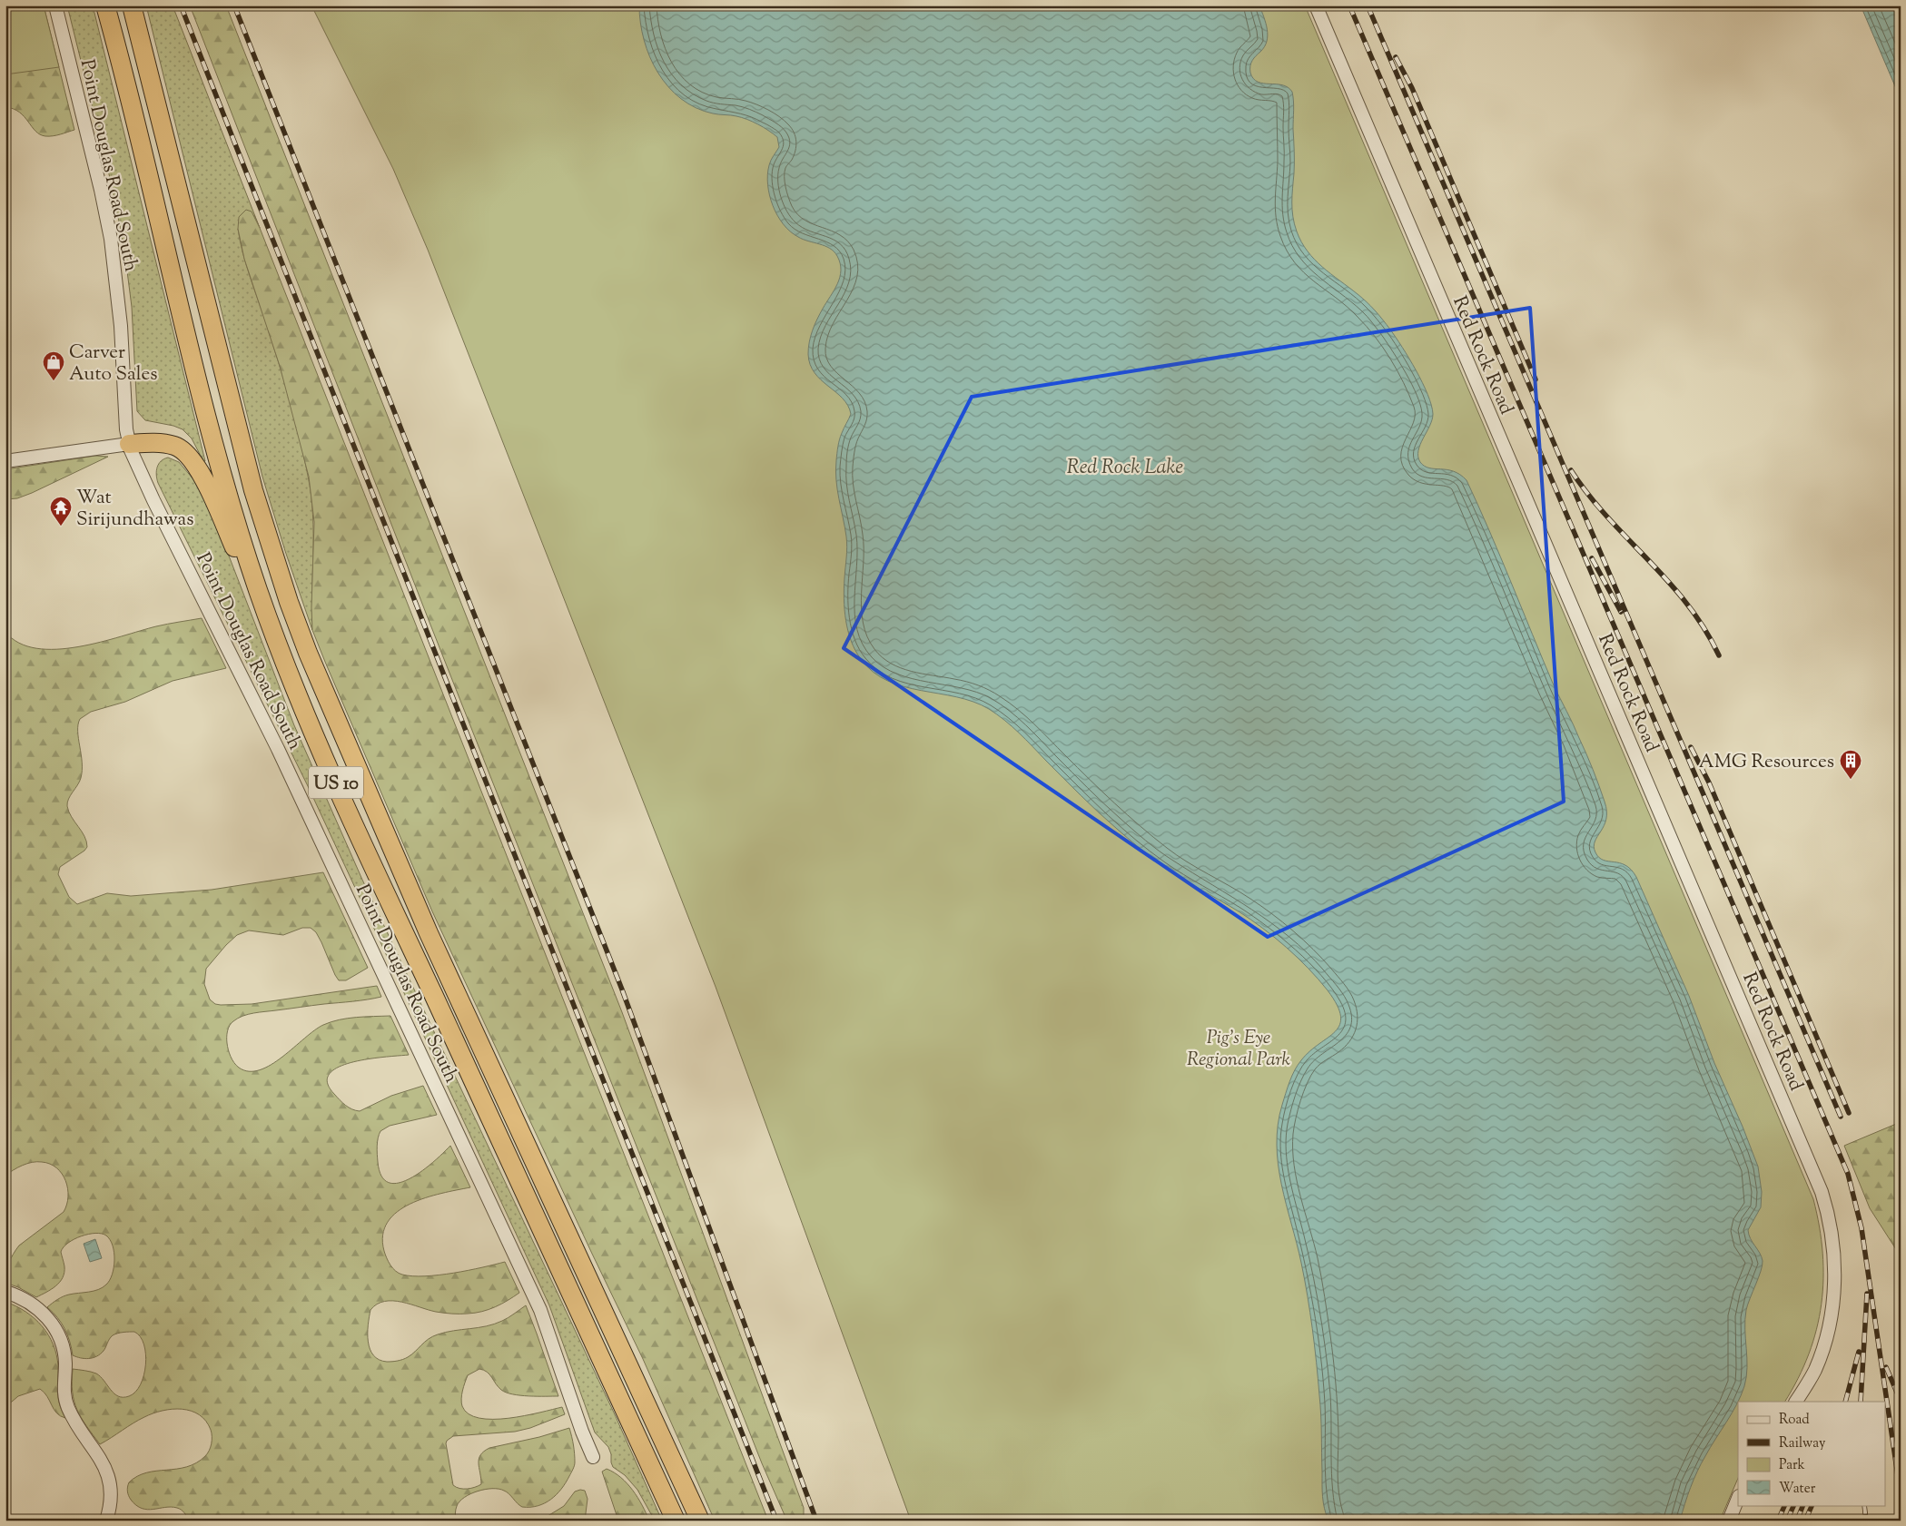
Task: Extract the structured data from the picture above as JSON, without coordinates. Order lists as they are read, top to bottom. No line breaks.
{"streets":{"highway":["US 10"],"street":["Point Douglas Road South","Red Rock Road"]},"water":["Red Rock Lake"],"parks":["Pig's Eye Regional Park"],"places":{"shop":["Carver Auto Sales"],"temple":["Wat Sirijundhawas"],"building":["AMG Resources"]},"legend":["Road","Railway","Park","Water"]}
